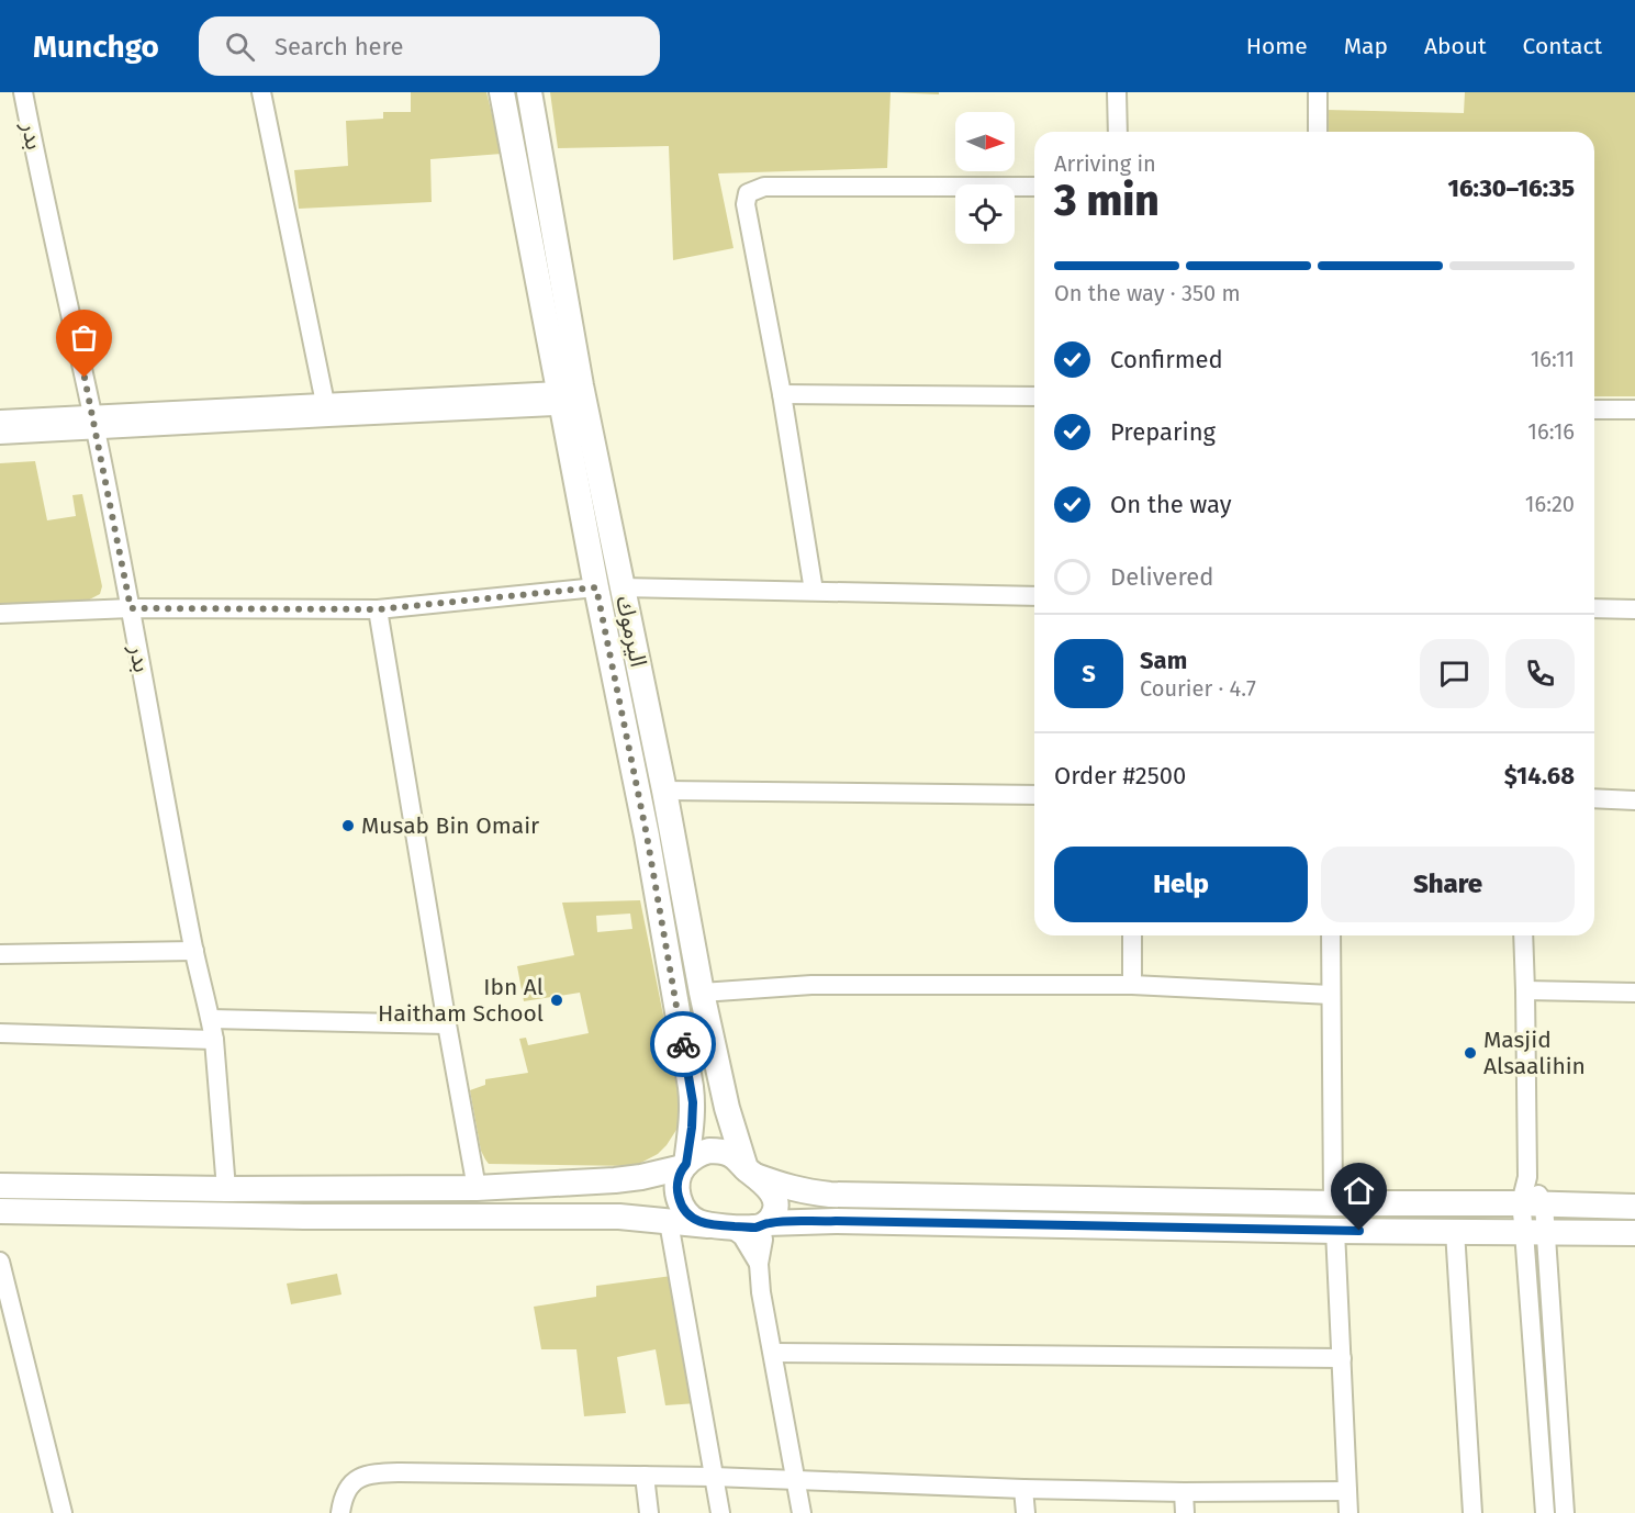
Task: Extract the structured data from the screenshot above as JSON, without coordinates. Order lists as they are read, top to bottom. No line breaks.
{"streets":{"street":["بدر","اليرموك"]},"places":["Musab Bin Omair","Ibn Al Haitham School","Masjid Alsaalihin"],"north":"right","page":{"header":"Munchgo","search":"Search here","nav":["Home","Map","About","Contact"],"heading":["3 min","Arriving in","16:30–16:35"],"panel":["Sam","Courier · 4.7","Order #2500","$14.68"],"bar":"On the way · 350 m","list":[["Confirmed","16:11"],["Preparing","16:16"],["On the way","16:20"],"Delivered"],"round":"S","buttons":["Help","Share"]}}
